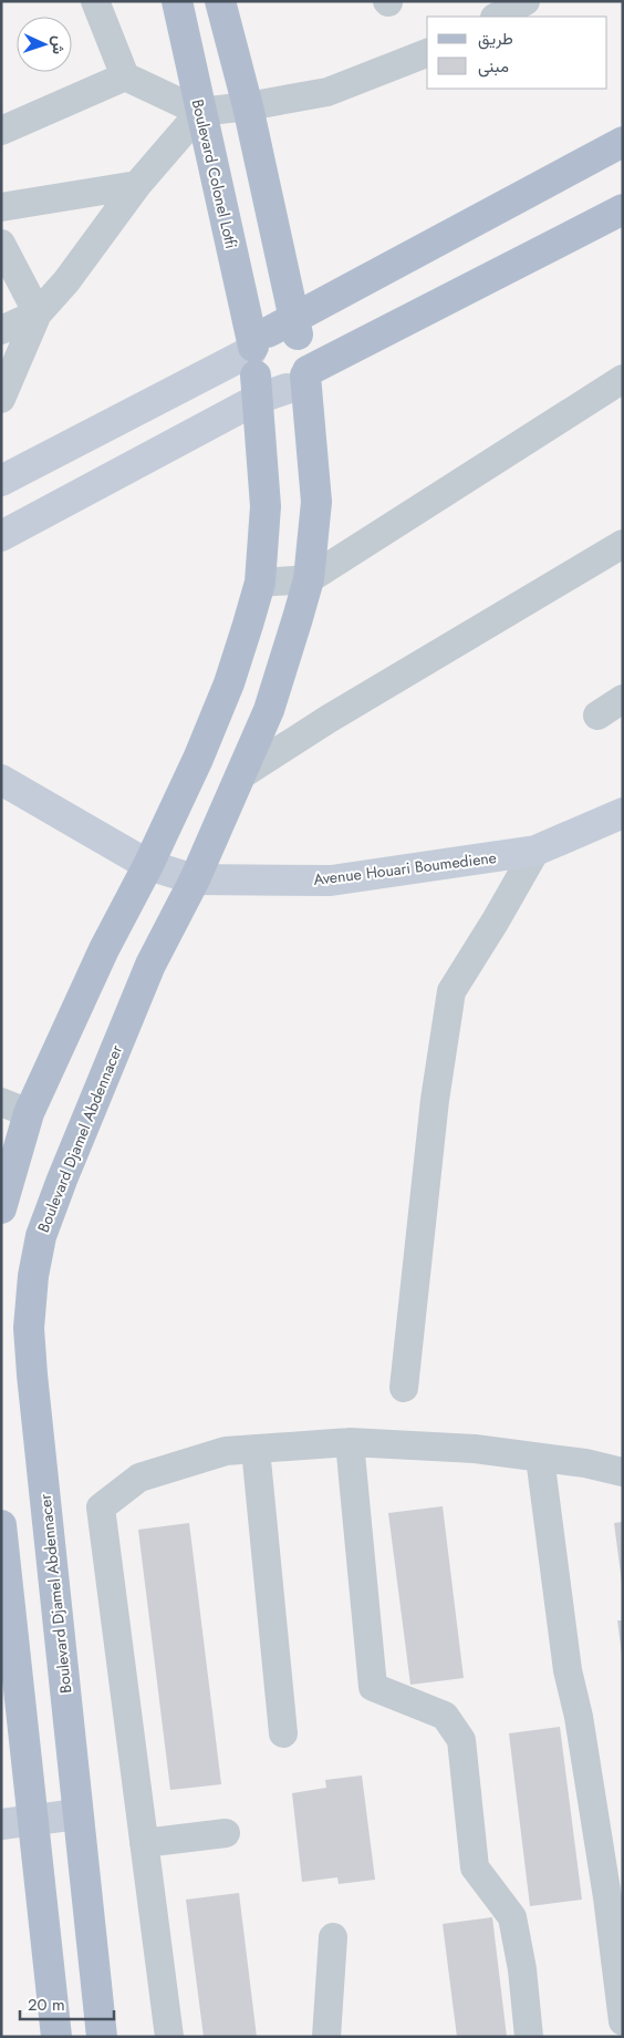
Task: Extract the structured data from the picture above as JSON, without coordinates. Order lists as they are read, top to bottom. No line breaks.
{"streets":{"main road":["Boulevard Colonel Lotfi","Boulevard Djamel Abdennacer"],"street":["Avenue Houari Boumediene"]},"crossings":[["Boulevard Colonel Lotfi","Boulevard Djamel Abdennacer"],["Avenue Houari Boumediene","Boulevard Djamel Abdennacer"]],"legend":["طريق","مبنى"],"scale_bar":"20 m","north":"right"}
